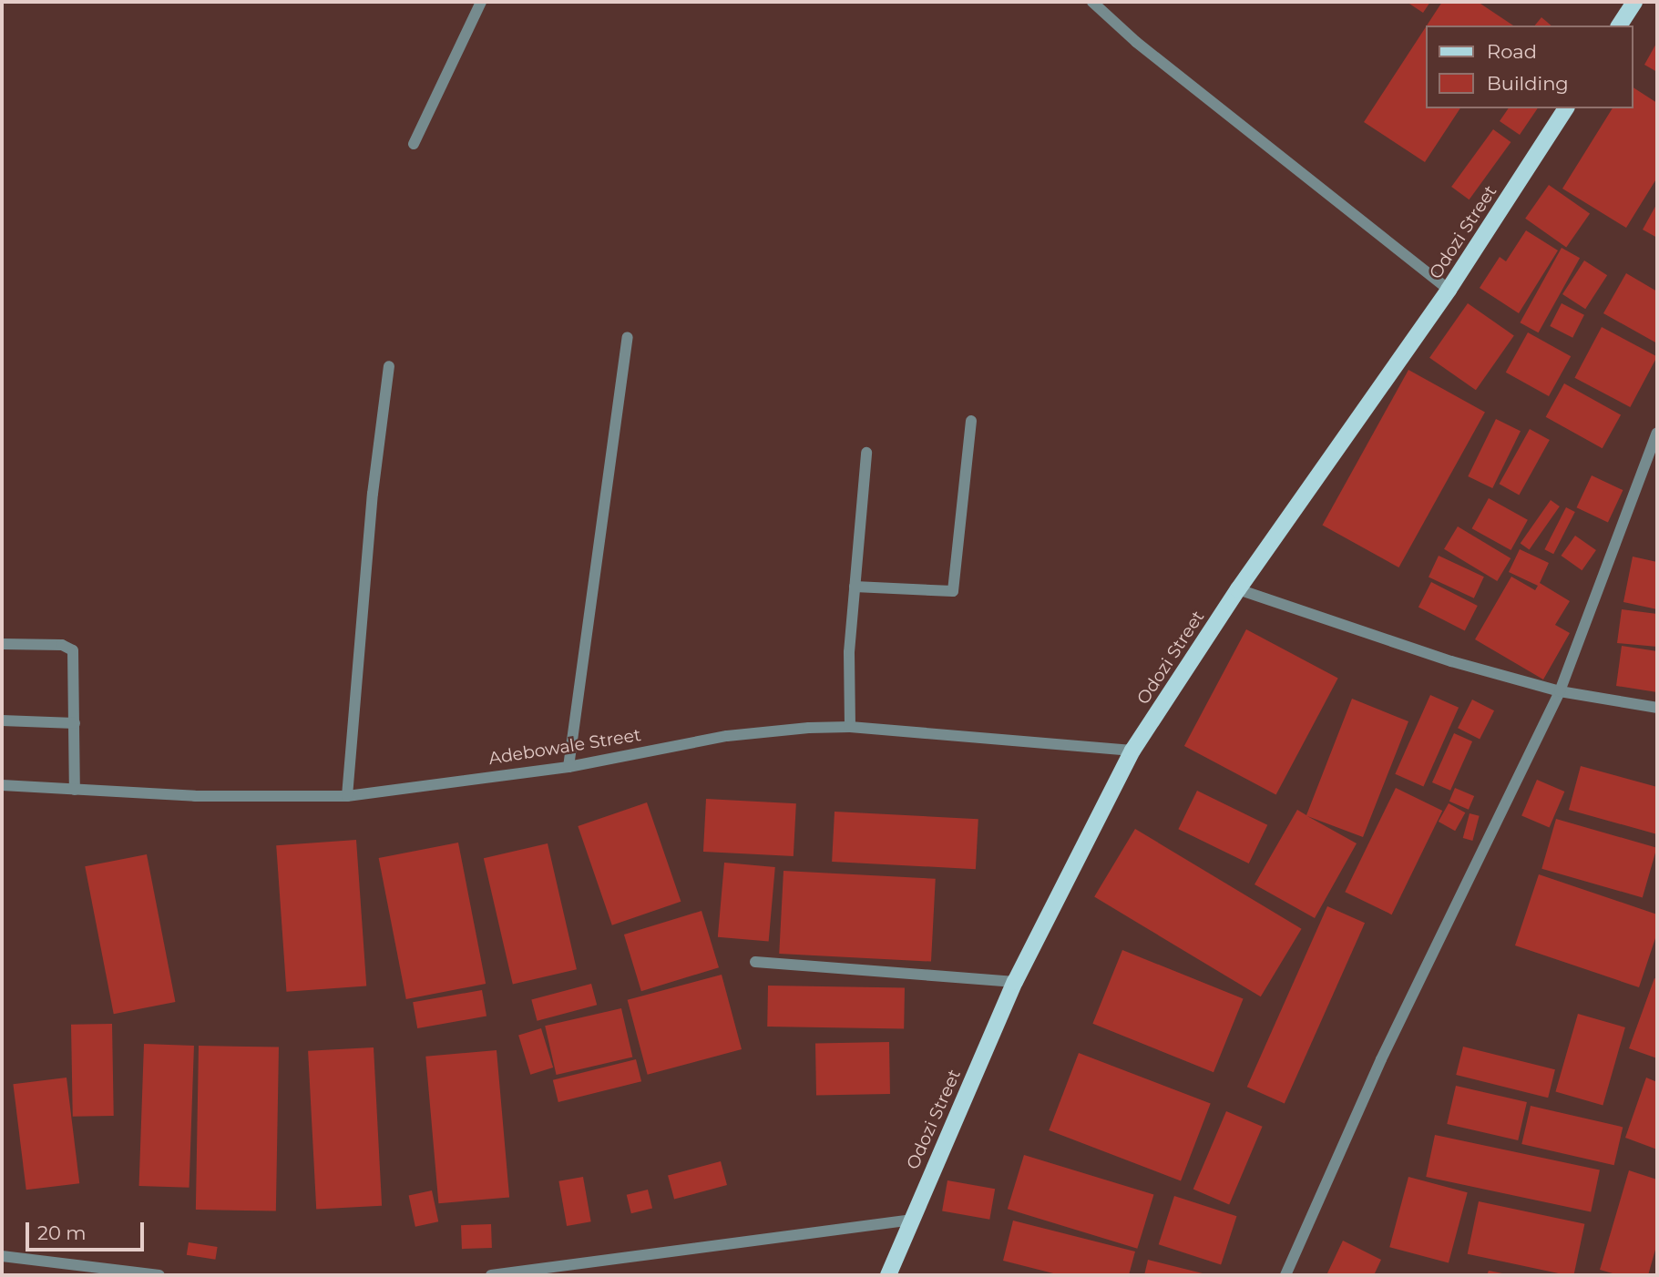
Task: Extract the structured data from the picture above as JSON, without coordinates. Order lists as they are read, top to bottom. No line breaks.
{"streets":{"main road":["Odozi Street"],"street":["Adebowale Street"]},"crossings":[["Odozi Street","Adebowale Street"]],"legend":["Road","Building"],"scale_bar":"20 m"}
